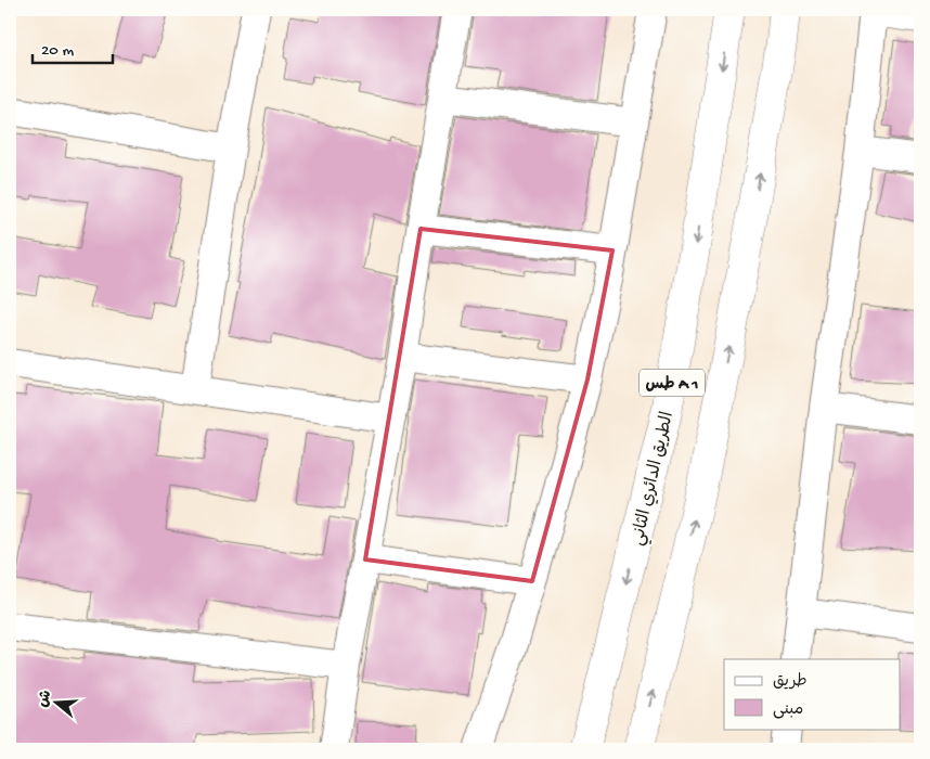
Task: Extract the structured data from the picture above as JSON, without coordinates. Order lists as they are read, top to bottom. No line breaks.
{"streets":{"highway":["طس A 1","الطريق الدائري الثاني"]},"legend":["طريق","مبنى"],"scale_bar":"20 m","north":"left"}
